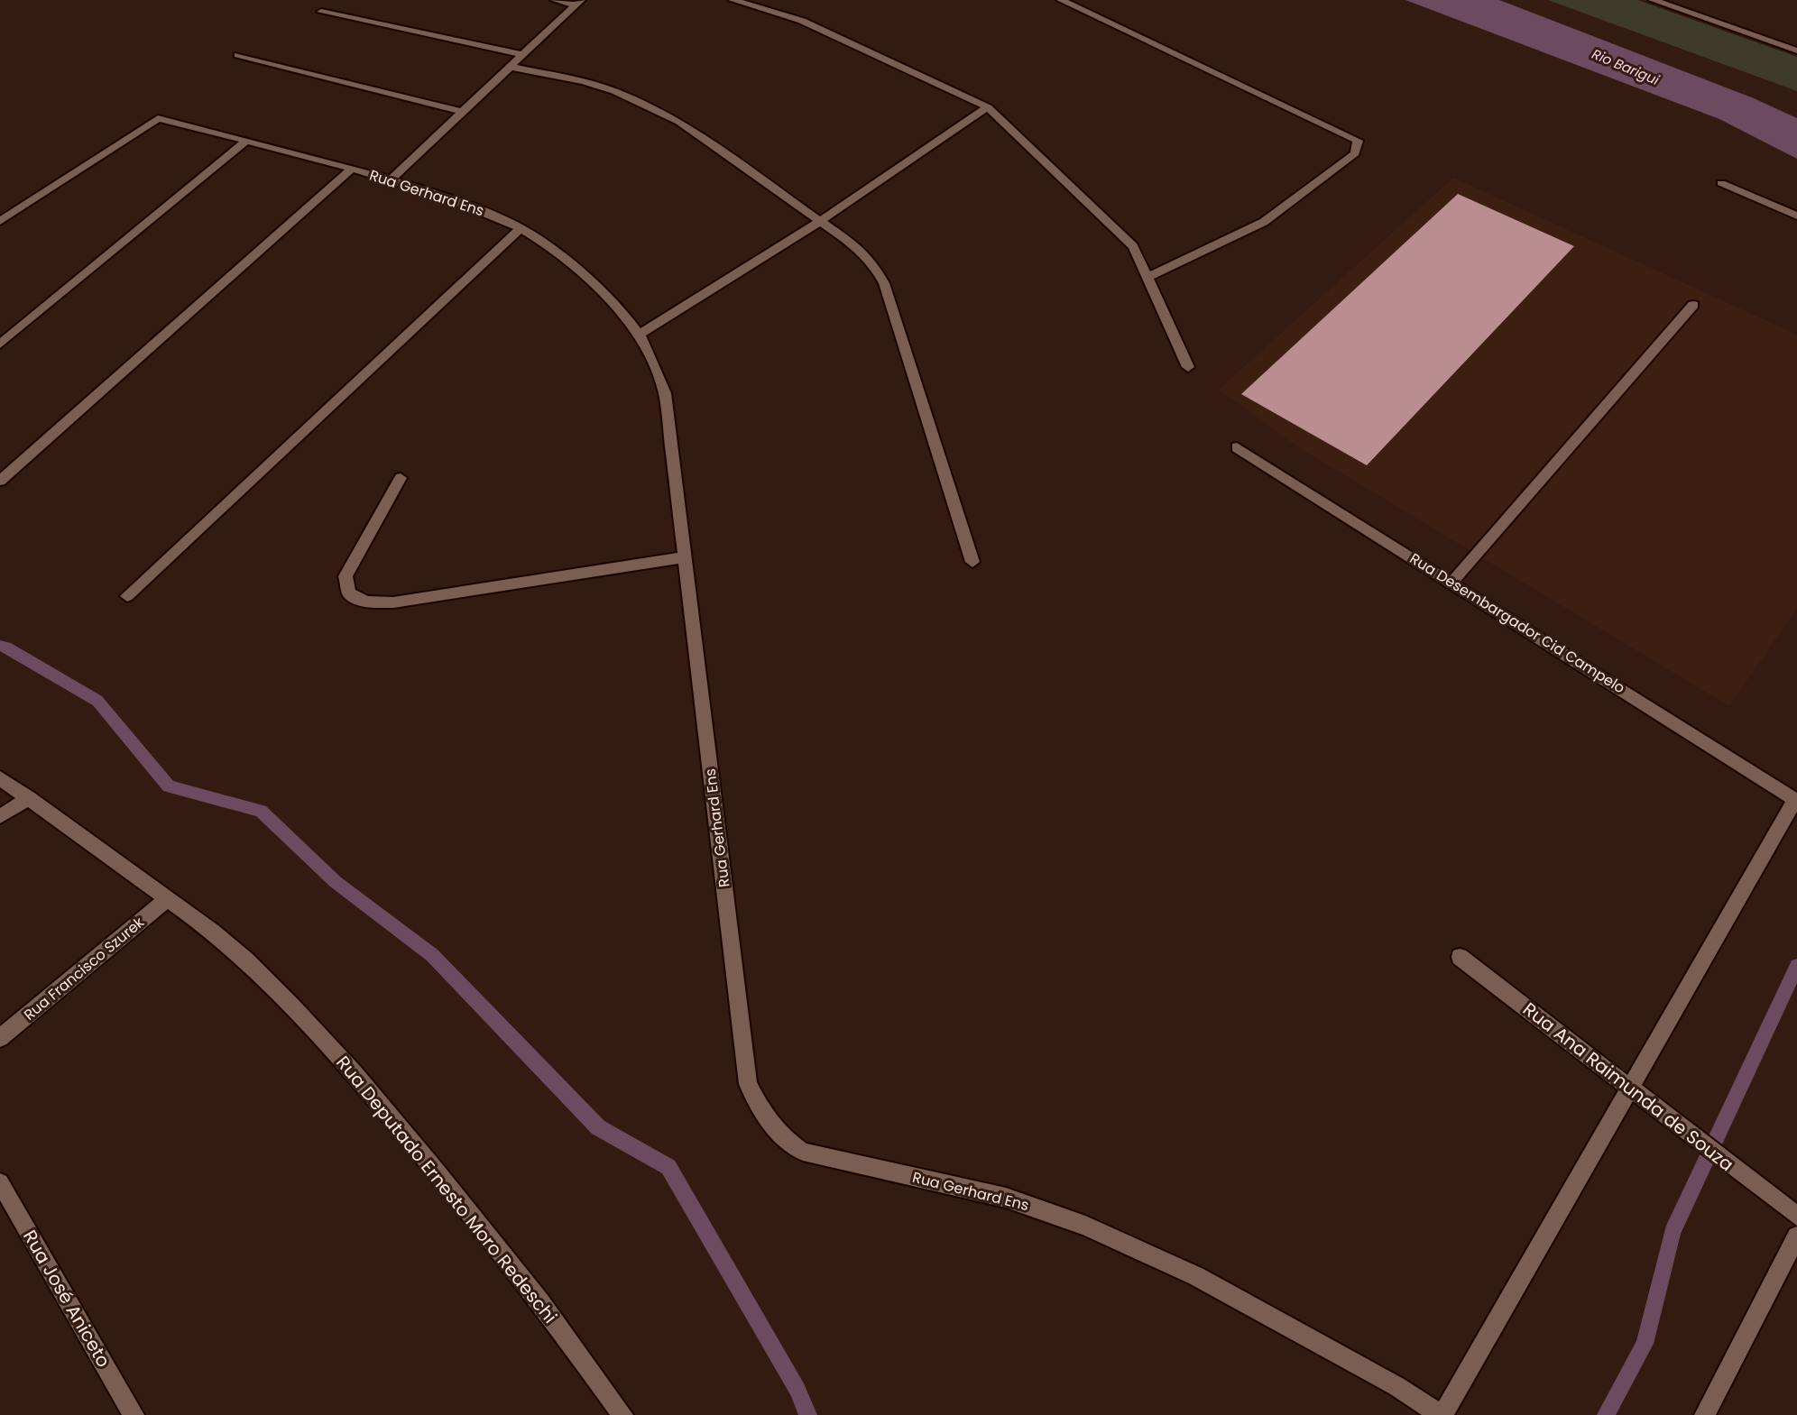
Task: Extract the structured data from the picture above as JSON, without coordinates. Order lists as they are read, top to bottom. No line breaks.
{"streets":{"street":["Rua Gerhard Ens","Rua Desembargador Cid Campelo","Rua Francisco Szurek","Rua Ana Raimunda de Souza","Rua Deputado Ernesto Moro Redeschi","Rua José Aniceto"]},"crossings":[["Rua Francisco Szurek","Rua Deputado Ernesto Moro Redeschi"]],"water":["Rio Barigui"]}
